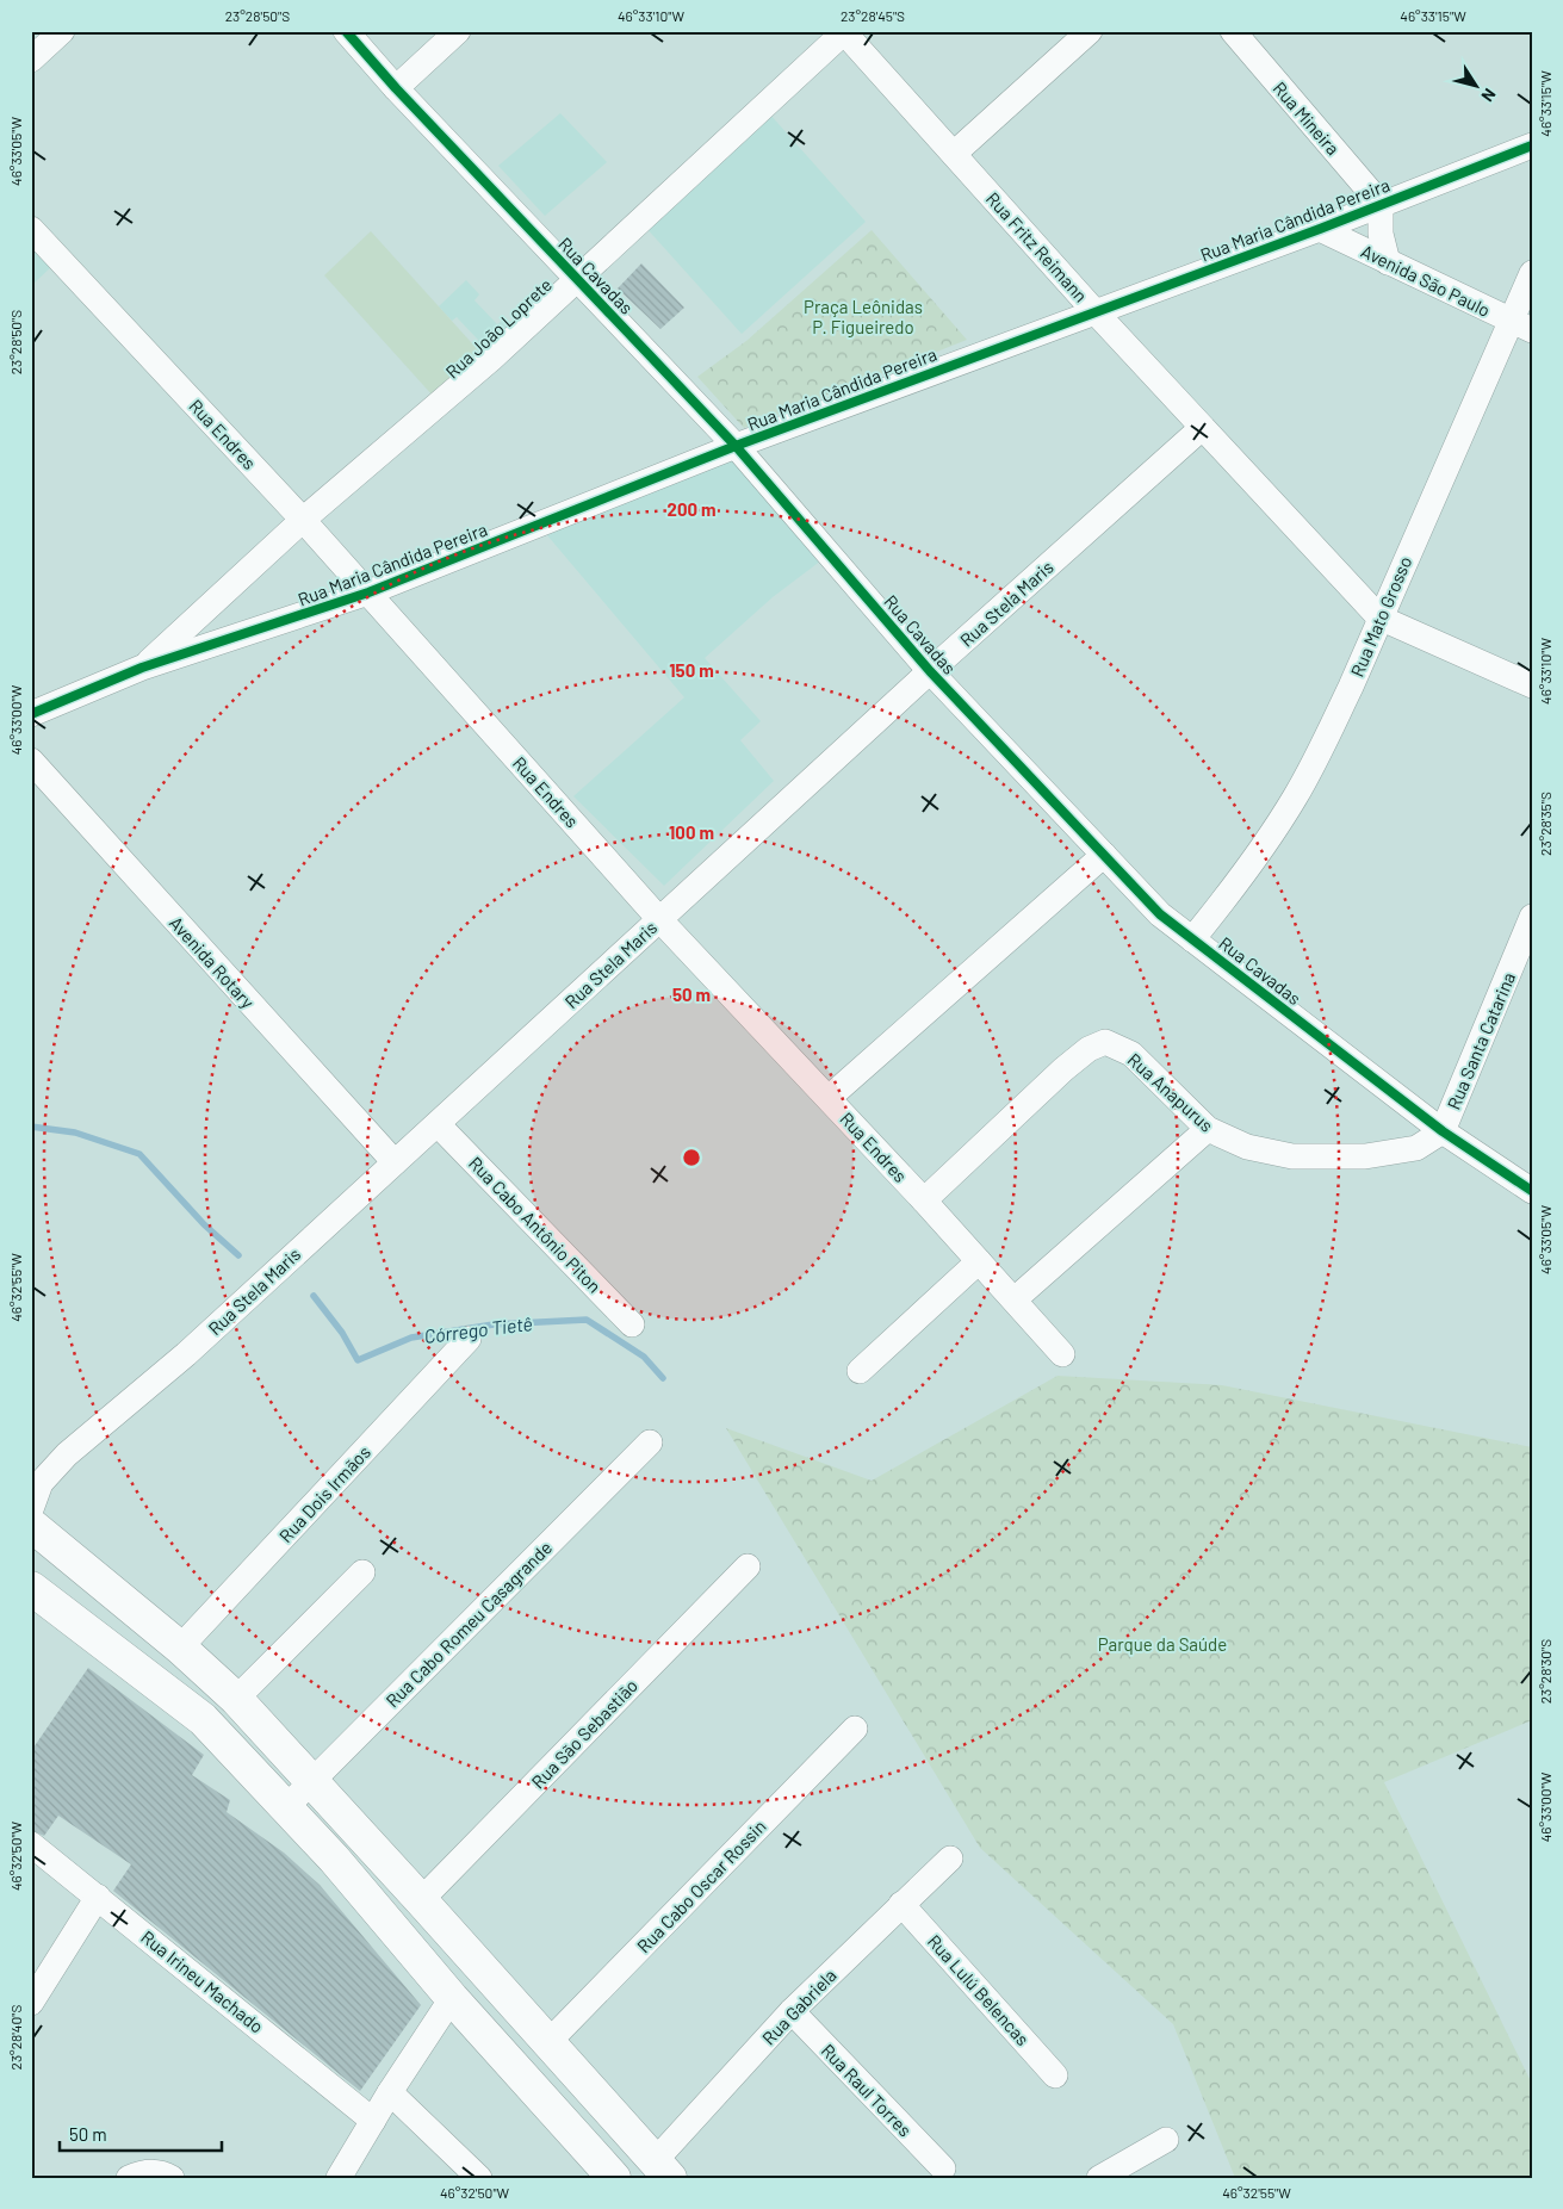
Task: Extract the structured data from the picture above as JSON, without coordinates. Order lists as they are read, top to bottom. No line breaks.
{"streets":{"street":["Rua Mineira","Rua Maria Cândida Pereira","Rua Fritz Reimann","Rua Cavadas","Avenida São Paulo","Rua João Loprete","Rua Endres","Rua Stela Maris","Rua Mato Grosso","Avenida Rotary","Rua Santa Catarina","Rua Anapurus","Rua Cabo Antônio Piton","Rua Dois Irmãos","Rua Cabo Romeu Casagrande","Rua São Sebastião","Rua Cabo Oscar Rossin","Rua Irineu Machado","Rua Lulú Belencas","Rua Gabriela","Rua Raul Torres"]},"crossings":[["Rua Mineira","Rua Maria Cândida Pereira"],["Rua Maria Cândida Pereira","Rua Fritz Reimann"],["Rua Maria Cândida Pereira","Rua Cavadas"],["Rua Maria Cândida Pereira","Avenida São Paulo"],["Rua Maria Cândida Pereira","Rua João Loprete"],["Rua Maria Cândida Pereira","Rua Endres"],["Rua Fritz Reimann","Rua João Loprete"],["Rua Fritz Reimann","Rua Stela Maris"],["Rua Fritz Reimann","Rua Mato Grosso"],["Rua Cavadas","Rua João Loprete"],["Rua Cavadas","Rua Stela Maris"],["Rua Cavadas","Rua Mato Grosso"],["Rua Cavadas","Rua Santa Catarina"],["Rua Cavadas","Rua Anapurus"],["Avenida São Paulo","Rua Mato Grosso"],["Rua João Loprete","Rua Endres"],["Rua Endres","Rua Stela Maris"],["Rua Endres","Rua Anapurus"],["Rua Stela Maris","Avenida Rotary"],["Rua Stela Maris","Rua Cabo Antônio Piton"],["Rua Santa Catarina","Rua Anapurus"],["Rua Lulú Belencas","Rua Gabriela"],["Rua Gabriela","Rua Raul Torres"]],"water":["Córrego Tietê"],"parks":["Praça Leônidas P. Figueiredo","Parque da Saúde"],"scale_bar":"50 m","north":"bottom right","coordinates":["23°28'50\"S","46°33'10\"W","23°28'45\"S","46°33'15\"W","46°33'05\"W","46°33'00\"W","23°28'35\"S","46°32'55\"W","23°28'30\"S","46°32'50\"W","23°28'40\"S"],"rings":["200 m","150 m","100 m","50 m"]}
